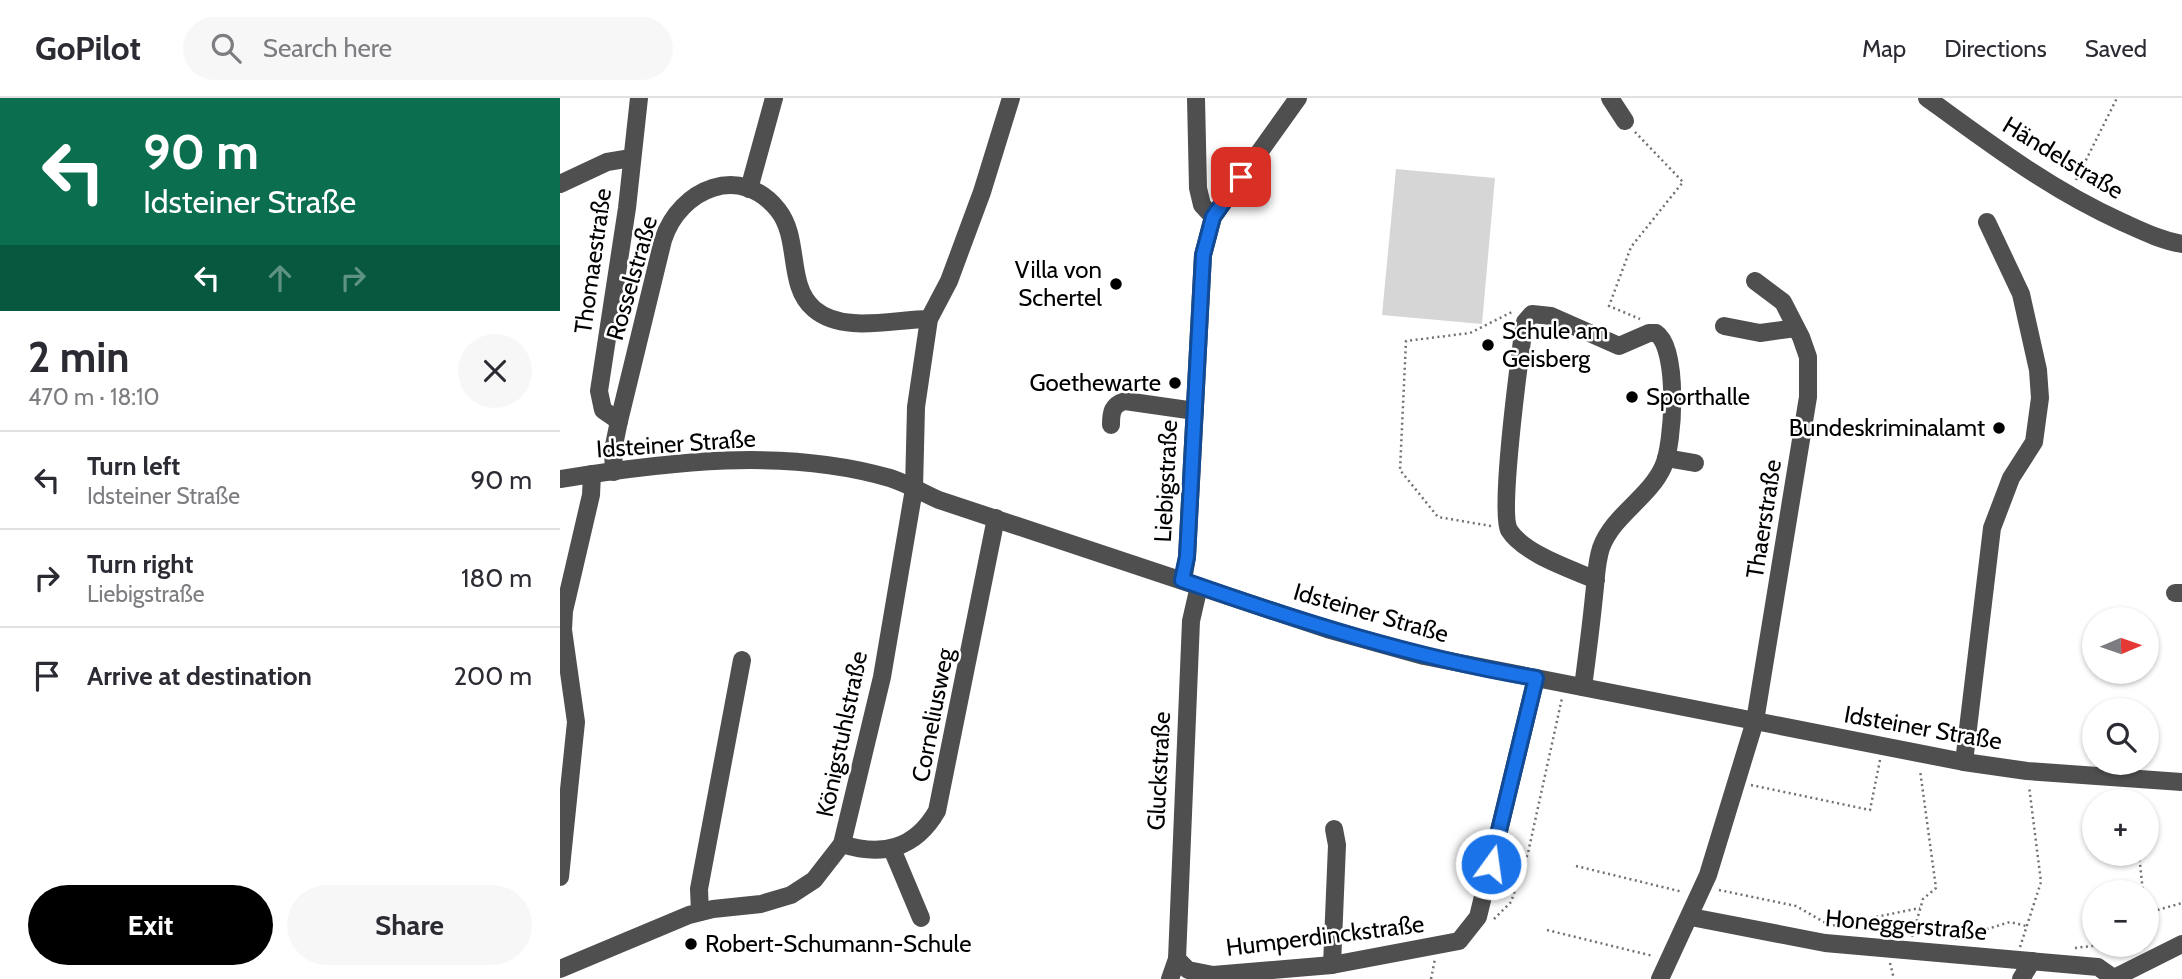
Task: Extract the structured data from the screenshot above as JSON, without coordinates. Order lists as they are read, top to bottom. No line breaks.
{"streets":{"street":["Händelstraße","Thomaestraße","Rosselstraße","Idsteiner Straße","Liebigstraße","Thaerstraße","Corneliusweg","Königstuhlstraße","Gluckstraße","Honeggerstraße","Humperdinckstraße"]},"crossings":[["Thomaestraße","Rosselstraße"],["Rosselstraße","Idsteiner Straße"],["Idsteiner Straße","Liebigstraße"],["Idsteiner Straße","Thaerstraße"],["Idsteiner Straße","Corneliusweg"],["Idsteiner Straße","Königstuhlstraße"],["Idsteiner Straße","Gluckstraße"],["Liebigstraße","Gluckstraße"],["Thaerstraße","Honeggerstraße"],["Gluckstraße","Humperdinckstraße"]],"places":["Villa von Schertel","Schule am Geisberg","Goethewarte","Sporthalle","Bundeskriminalamt","Robert-Schumann-Schule"],"north":"right","page":{"header":"GoPilot","search":"Search here","nav":["Map","Directions","Saved"],"turn":["90 m","Idsteiner Straße"],"heading":["2 min","470 m · 18:10"],"list":[{"name":"Turn left","note":"Idsteiner Straße","value":"90 m"},{"name":"Turn right","note":"Liebigstraße","value":"180 m"},{"name":"Arrive at destination","value":"200 m"}],"map_buttons":["+","−"],"buttons":["Exit","Share"]}}
